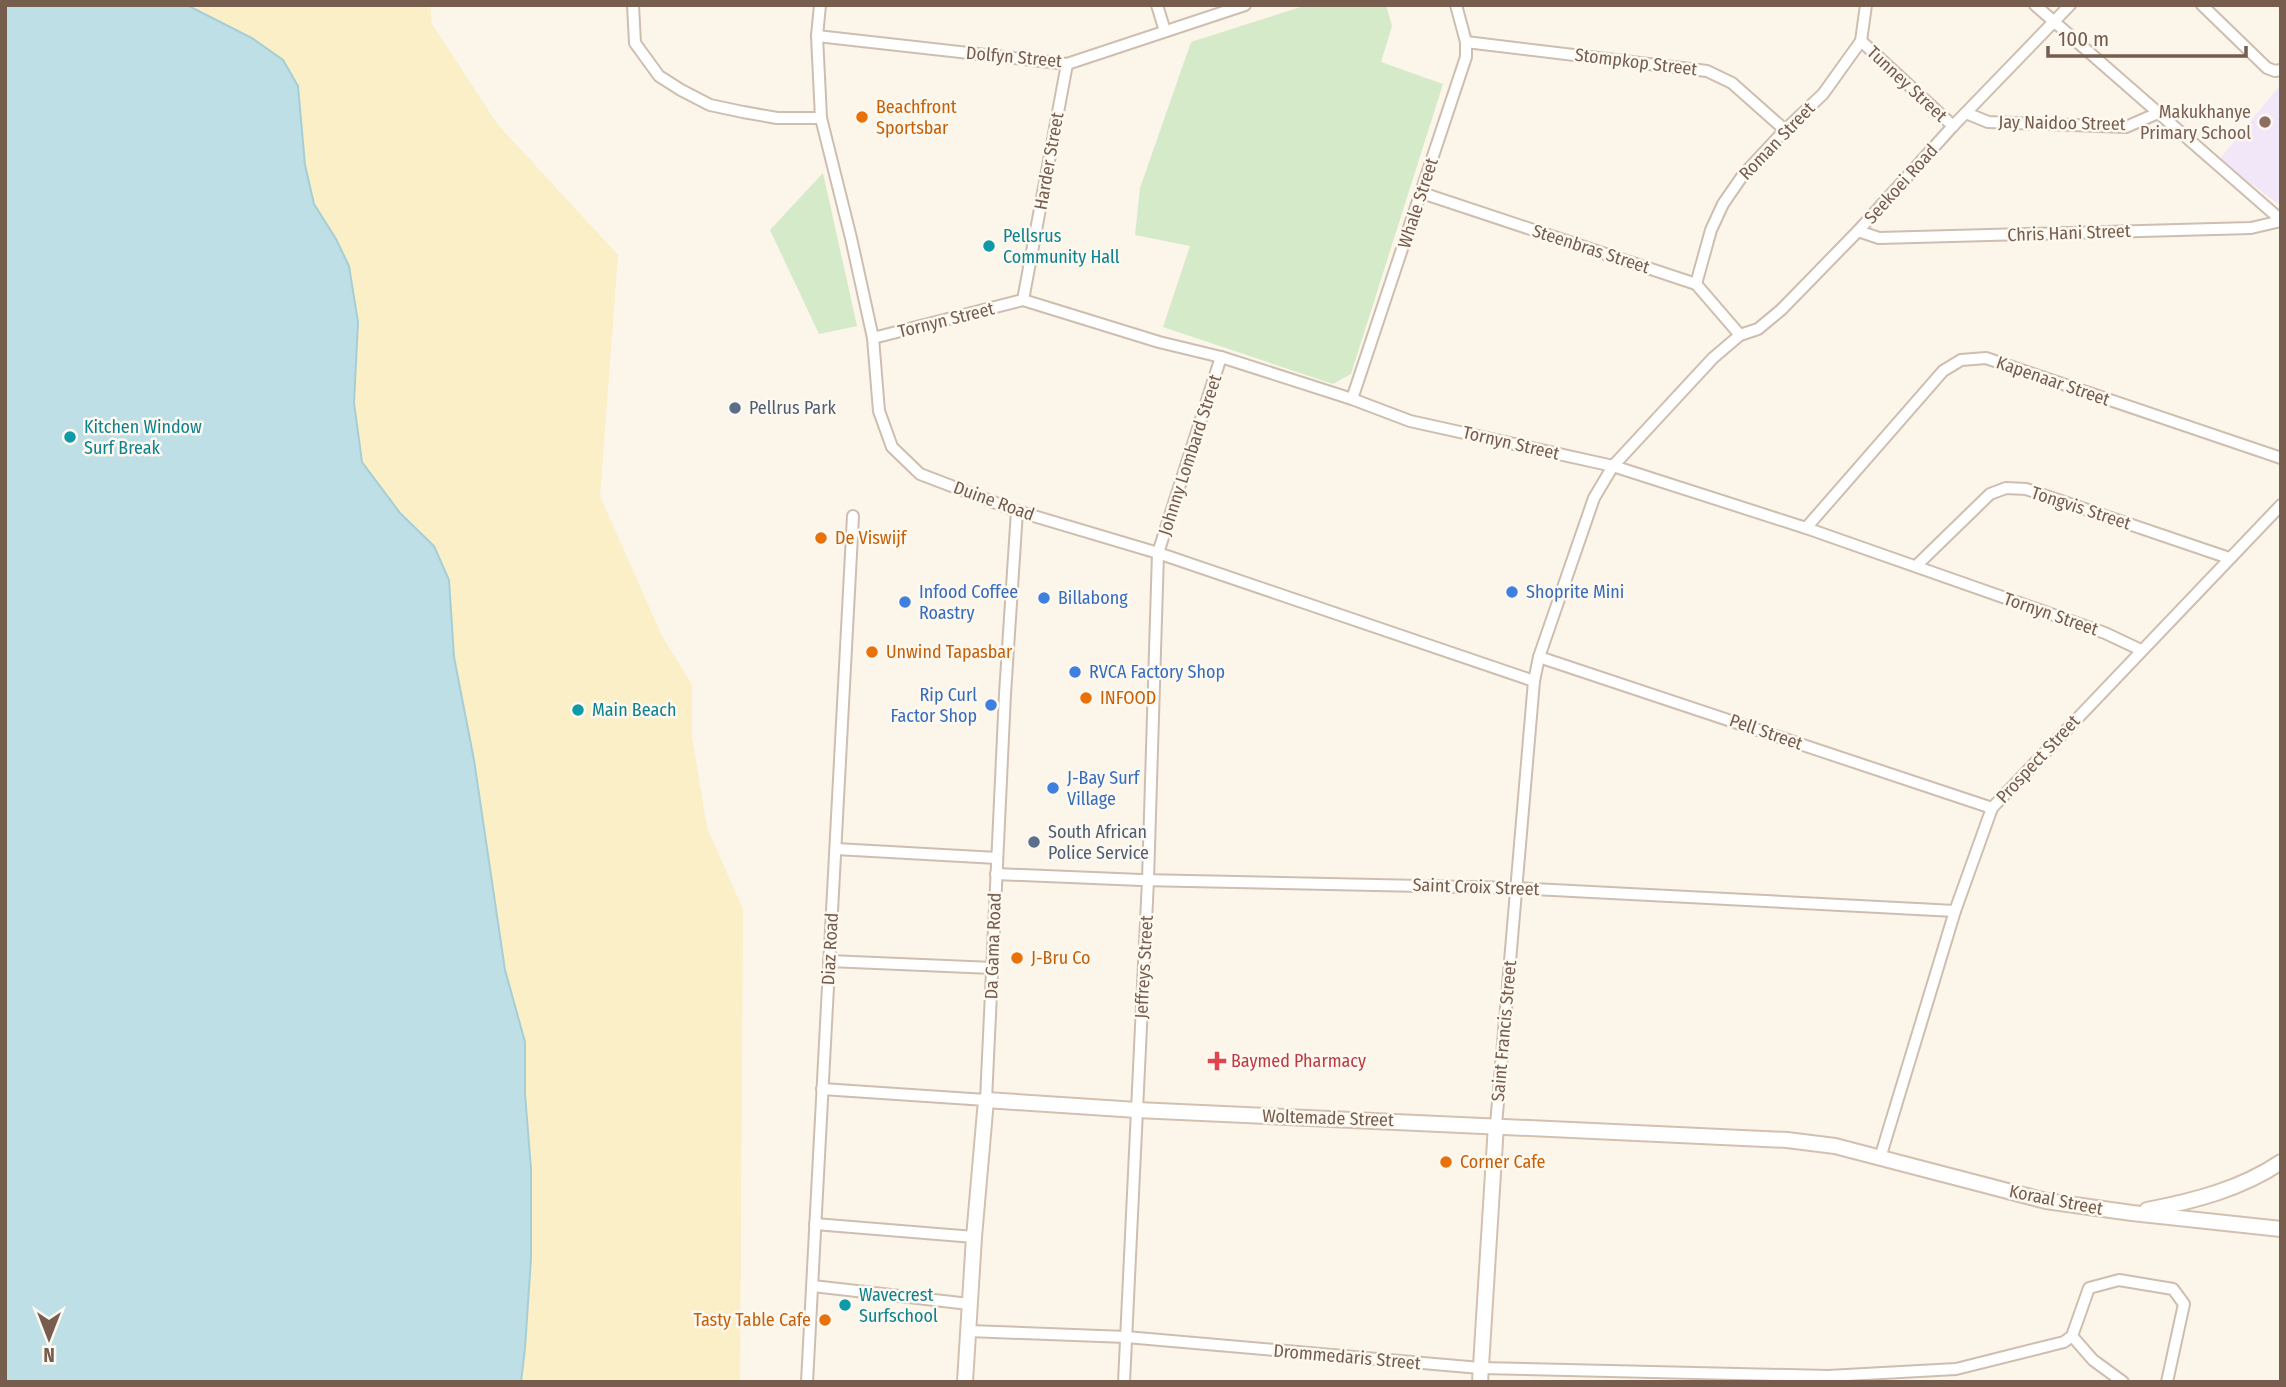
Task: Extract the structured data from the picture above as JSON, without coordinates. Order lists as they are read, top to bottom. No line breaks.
{"streets":{"street":["Dolfyn Street","Stompkop Street","Tunney Street","Jay Naidoo Street","Roman Street","Harder Street","Seekoei Road","Whale Street","Chris Hani Street","Steenbras Street","Tornyn Street","Kapenaar Street","Johnny Lombard Street","Duine Road","Tongvis Street","Pell Street","Prospect Street","Saint Croix Street","Da Gama Road","Diaz Road","Jeffreys Street","Saint Francis Street","Woltemade Street","Koraal Street","Drommedaris Street"]},"crossings":[["Dolfyn Street","Harder Street"],["Dolfyn Street","Duine Road"],["Stompkop Street","Roman Street"],["Stompkop Street","Whale Street"],["Tunney Street","Roman Street"],["Tunney Street","Seekoei Road"],["Jay Naidoo Street","Seekoei Road"],["Roman Street","Steenbras Street"],["Harder Street","Tornyn Street"],["Seekoei Road","Chris Hani Street"],["Seekoei Road","Tornyn Street"],["Seekoei Road","Saint Francis Street"],["Whale Street","Steenbras Street"],["Whale Street","Tornyn Street"],["Tornyn Street","Kapenaar Street"],["Tornyn Street","Johnny Lombard Street"],["Tornyn Street","Duine Road"],["Tornyn Street","Tongvis Street"],["Tornyn Street","Prospect Street"],["Tornyn Street","Saint Francis Street"],["Johnny Lombard Street","Duine Road"],["Johnny Lombard Street","Jeffreys Street"],["Duine Road","Da Gama Road"],["Duine Road","Jeffreys Street"],["Duine Road","Saint Francis Street"],["Tongvis Street","Prospect Street"],["Pell Street","Prospect Street"],["Pell Street","Saint Francis Street"],["Prospect Street","Saint Croix Street"],["Prospect Street","Koraal Street"],["Saint Croix Street","Da Gama Road"],["Saint Croix Street","Jeffreys Street"],["Saint Croix Street","Saint Francis Street"],["Da Gama Road","Woltemade Street"],["Da Gama Road","Drommedaris Street"],["Diaz Road","Woltemade Street"],["Jeffreys Street","Woltemade Street"],["Jeffreys Street","Drommedaris Street"],["Saint Francis Street","Woltemade Street"],["Saint Francis Street","Drommedaris Street"],["Woltemade Street","Koraal Street"]],"places":{"other":["Beachfront Sportsbar","Makukhanye Primary School","Pellsrus Community Hall","Pellrus Park","Kitchen Window Surf Break","De Viswijf","Shoprite Mini","Billabong","Infood Coffee Roastry","Unwind Tapasbar","RVCA Factory Shop","INFOOD","Rip Curl Factor Shop","Main Beach","J-Bay Surf Village","South African Police Service","J-Bru Co","Corner Cafe","Wavecrest Surfschool","Tasty Table Cafe"],"health":["Baymed Pharmacy"]},"scale_bar":"100 m","north":"bottom"}
